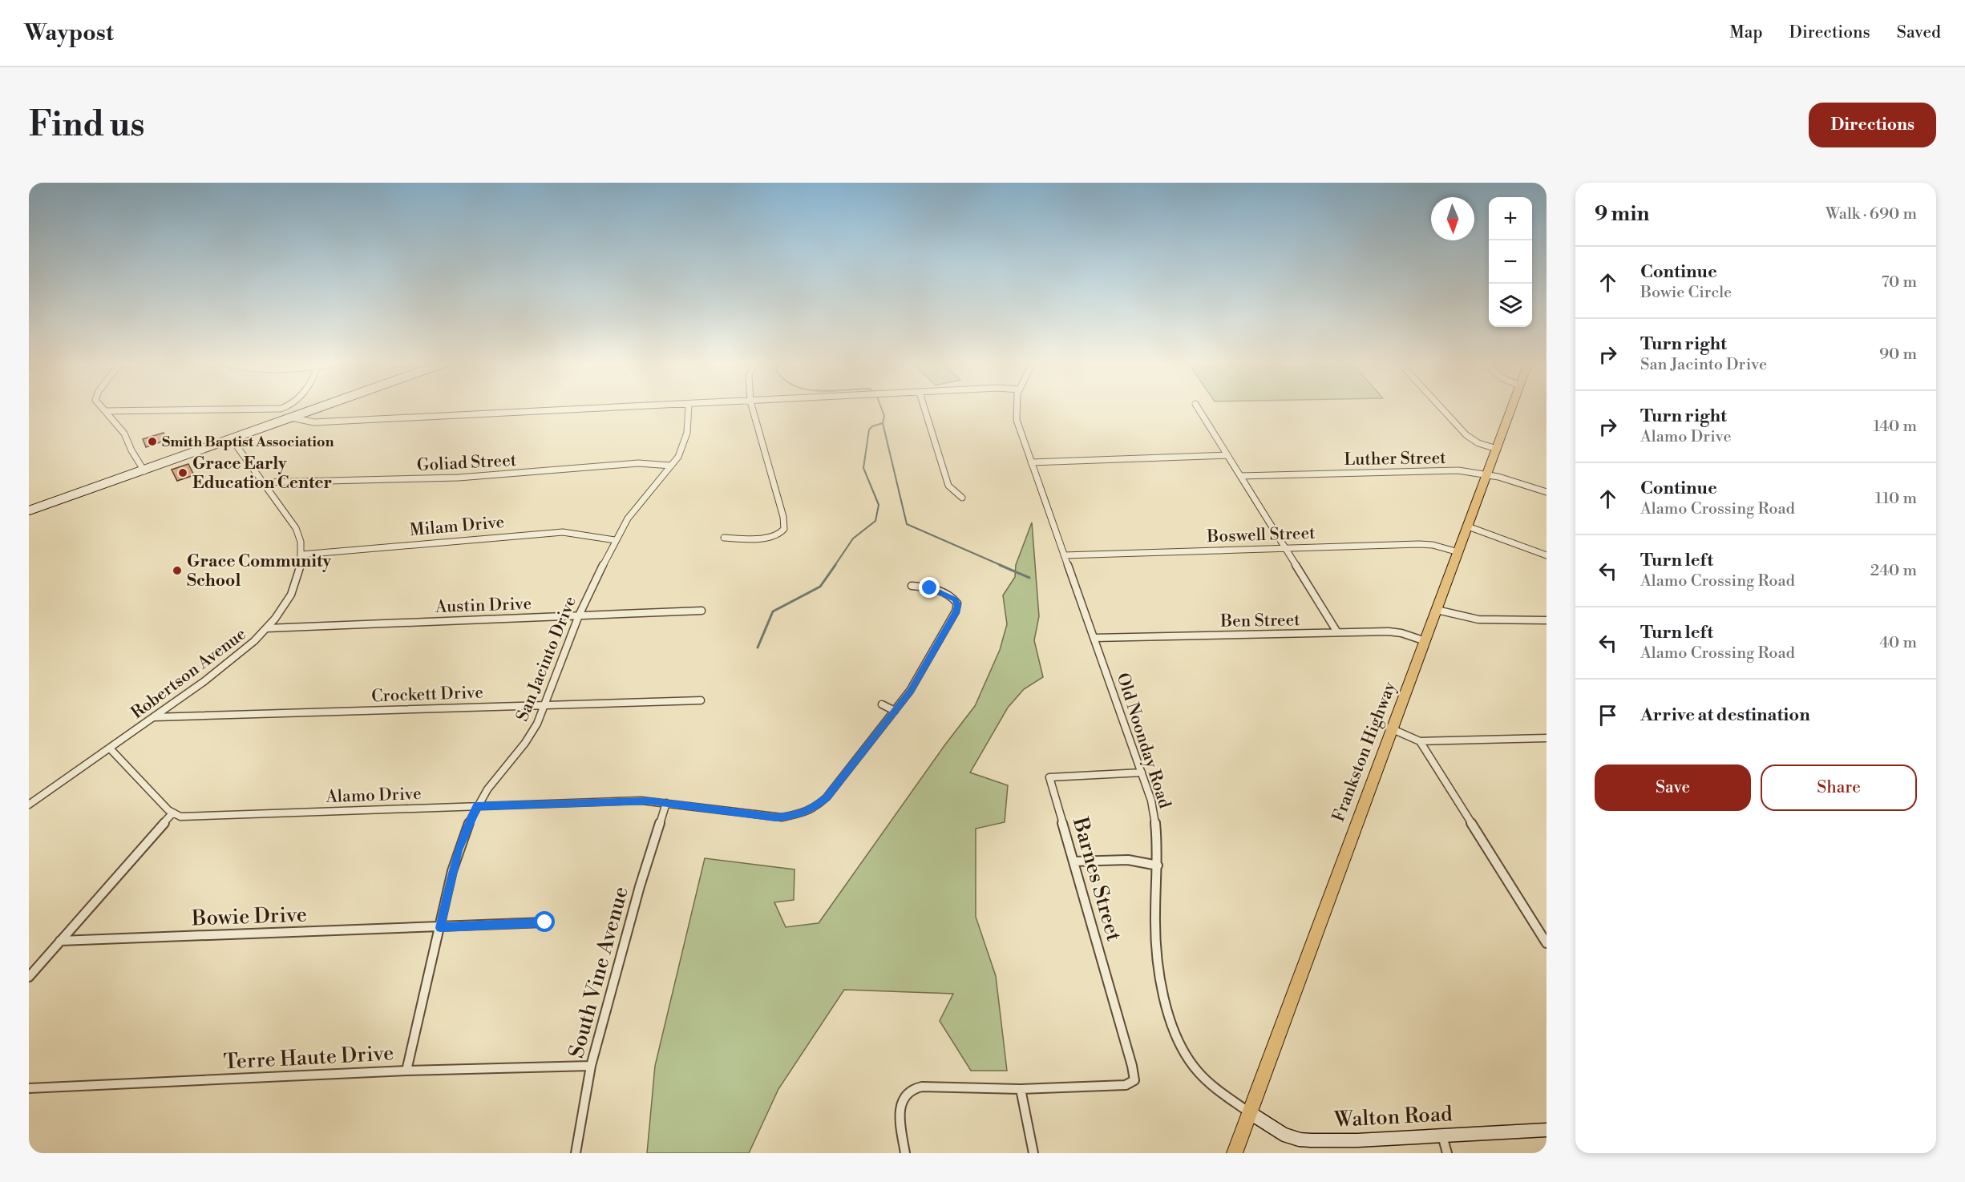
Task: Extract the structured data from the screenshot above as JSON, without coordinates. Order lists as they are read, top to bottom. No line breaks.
{"streets":{"main road":["Frankston Highway","Walton Road"],"street":["Luther Street","Goliad Street","Milam Drive","Boswell Street","Austin Drive","Ben Street","San Jacinto Drive","Robertson Avenue","Crockett Drive","Old Noonday Road","Alamo Drive","Barnes Street","Bowie Drive","South Vine Avenue","Terre Haute Drive"]},"crossings":[["Luther Street","Frankston Highway"],["Goliad Street","San Jacinto Drive"],["Goliad Street","Robertson Avenue"],["Milam Drive","San Jacinto Drive"],["Milam Drive","Robertson Avenue"],["Boswell Street","Old Noonday Road"],["Boswell Street","Frankston Highway"],["Austin Drive","San Jacinto Drive"],["Austin Drive","Robertson Avenue"],["Ben Street","Old Noonday Road"],["Ben Street","Frankston Highway"],["San Jacinto Drive","Crockett Drive"],["San Jacinto Drive","Alamo Drive"],["San Jacinto Drive","Bowie Drive"],["San Jacinto Drive","Terre Haute Drive"],["Robertson Avenue","Crockett Drive"],["Old Noonday Road","Frankston Highway"],["Old Noonday Road","Barnes Street"],["Old Noonday Road","Walton Road"],["Frankston Highway","Walton Road"],["Alamo Drive","South Vine Avenue"],["South Vine Avenue","Terre Haute Drive"]],"places":["Smith Baptist Association","Grace Early Education Center","Grace Community School"],"north":"bottom","page":{"header":"Waypost","nav":["Map","Directions","Saved"],"buttons":["Directions",["Save","Share"]],"title":"Find us","heading":["9 min","Walk · 690 m"],"map_buttons":["+","−"],"list":[["Continue","Bowie Circle","70 m"],["Turn right","San Jacinto Drive","90 m"],["Turn right","Alamo Drive","140 m"],["Continue","Alamo Crossing Road","110 m"],["Turn left","Alamo Crossing Road","240 m"],["Turn left","Alamo Crossing Road","40 m"],"Arrive at destination"]}}
